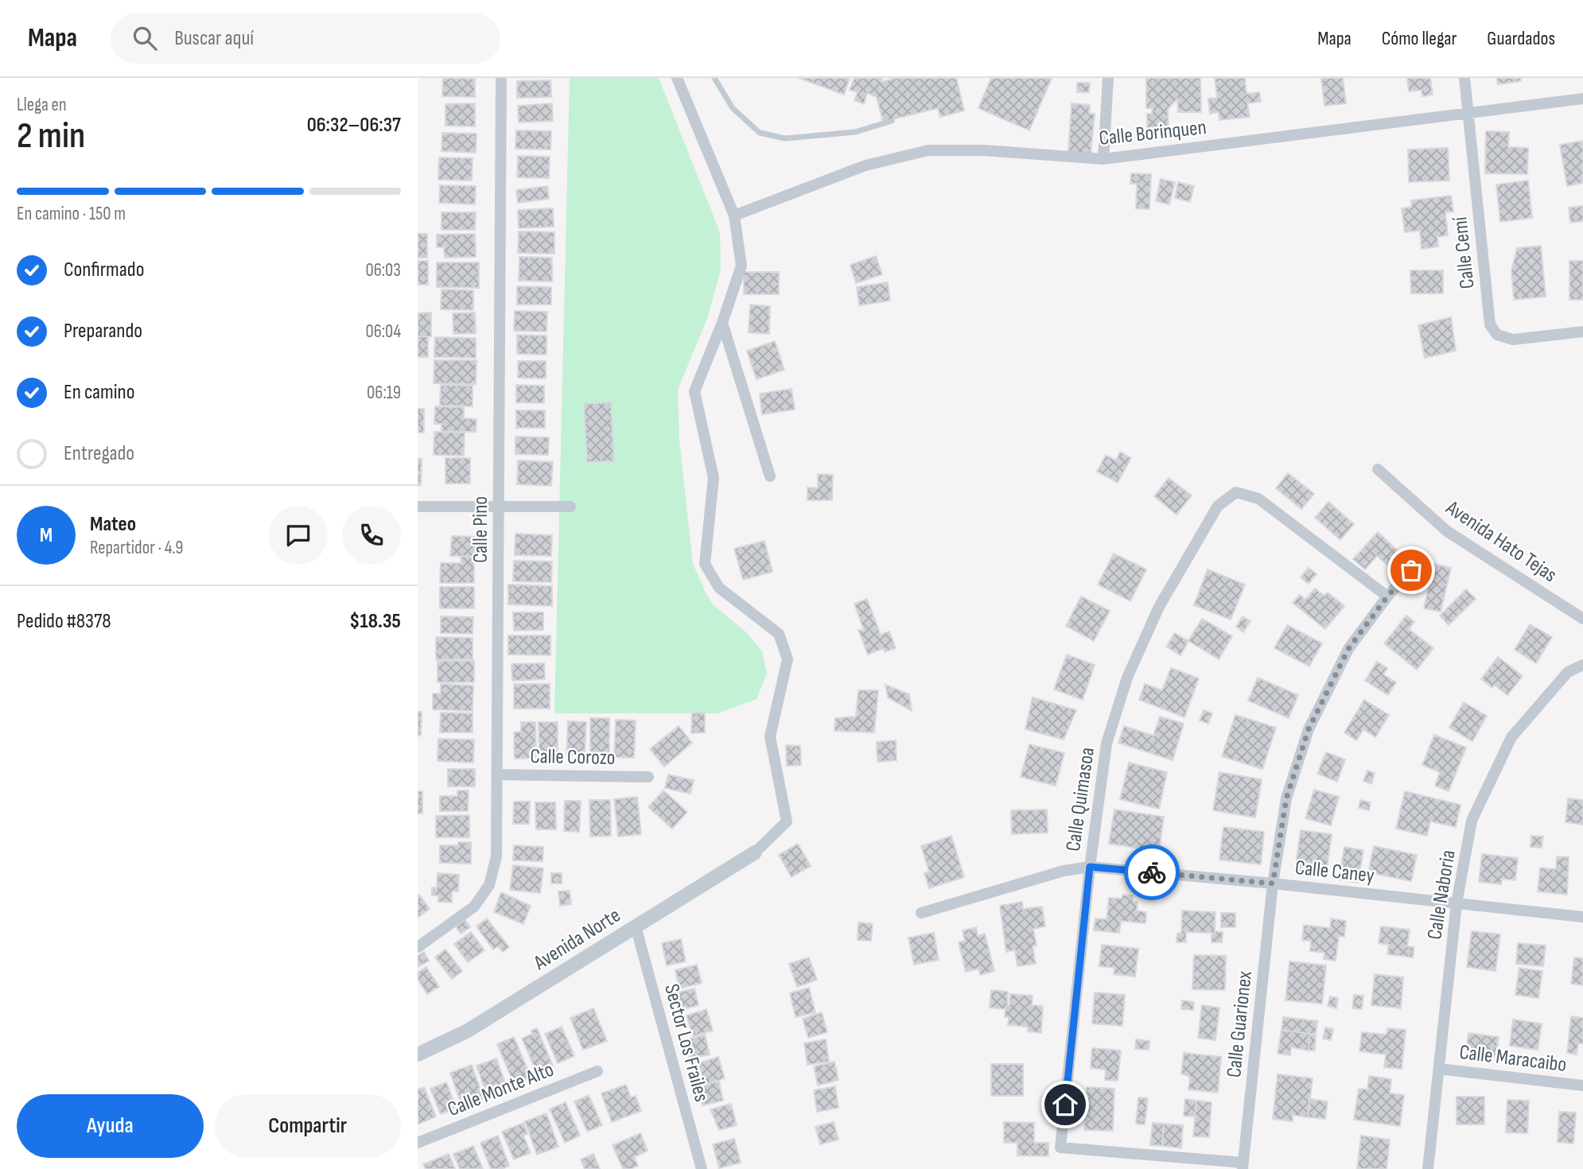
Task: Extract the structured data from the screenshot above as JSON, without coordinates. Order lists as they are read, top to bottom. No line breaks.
{"streets":{"street":["Calle Borinquen","Calle Cemí","Calle Pino","Avenida Hato Tejas","Calle Corozo","Calle Quimasoa","Calle Caney","Calle Naboria","Avenida Norte","Calle Guarionex","Sector Los Frailes","Calle Maracaibo","Calle Monte Alto"]},"crossings":[["Calle Borinquen","Calle Cemí"],["Calle Pino","Calle Corozo"],["Calle Quimasoa","Calle Caney"],["Calle Quimasoa","Calle Guarionex"],["Calle Caney","Calle Naboria"],["Calle Caney","Calle Guarionex"],["Calle Naboria","Calle Maracaibo"],["Avenida Norte","Sector Los Frailes"]],"page":{"header":"Mapa","search":"Buscar aquí","nav":["Mapa","Cómo llegar","Guardados"],"heading":["2 min","Llega en","06:32–06:37"],"panel":["Mateo","Repartidor · 4.9","Pedido #8378","$18.35"],"bar":"En camino · 150 m","list":[["Confirmado","06:03"],["Preparando","06:04"],["En camino","06:19"],"Entregado"],"round":"M","buttons":["Ayuda","Compartir"]}}
